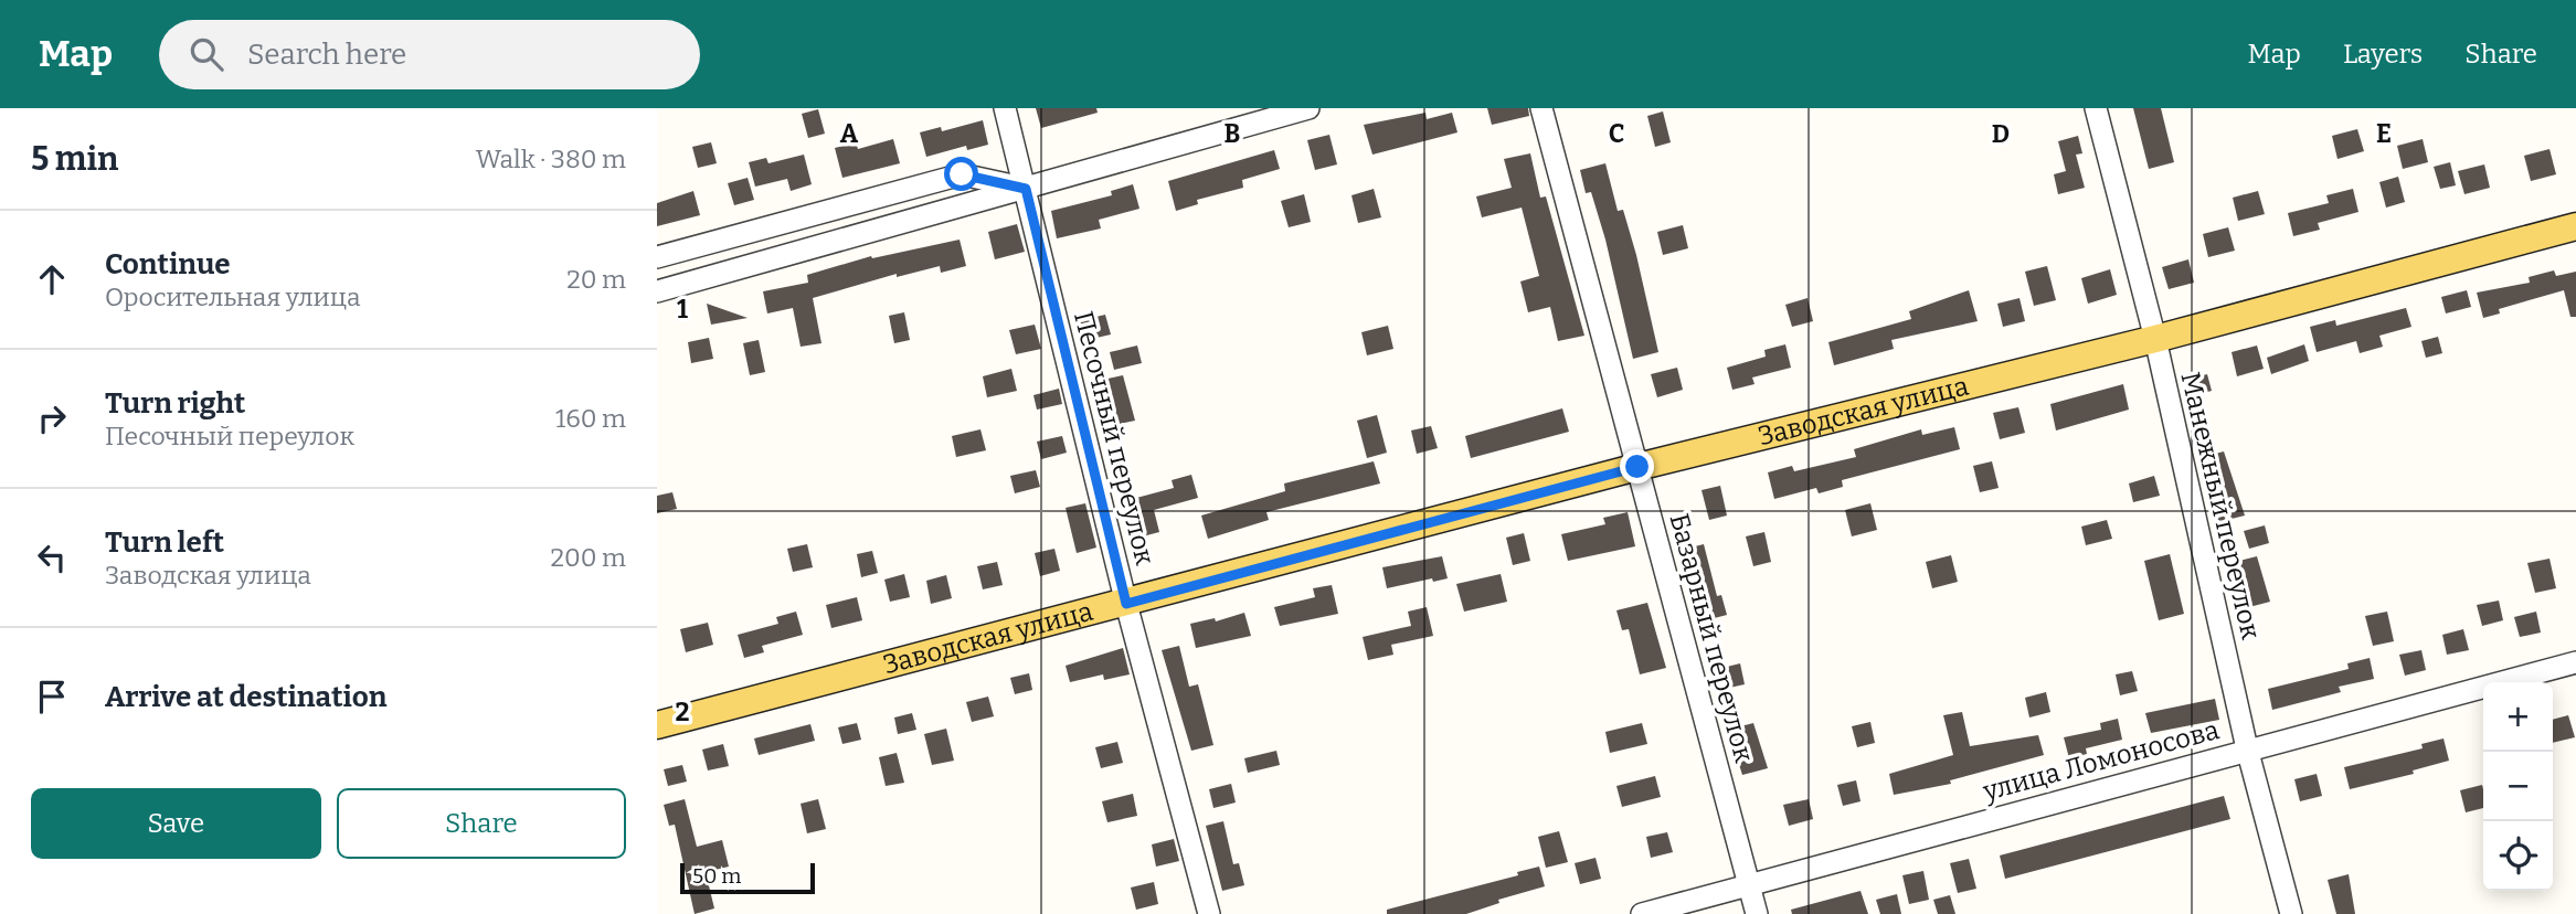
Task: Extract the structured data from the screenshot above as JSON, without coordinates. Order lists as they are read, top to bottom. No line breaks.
{"streets":{"main road":["Заводская улица"],"street":["Песочный переулок","Манежный переулок","Базарный переулок","улица Ломоносова"]},"crossings":[["Заводская улица","Песочный переулок"],["Заводская улица","Манежный переулок"],["Заводская улица","Базарный переулок"],["Манежный переулок","улица Ломоносова"],["Базарный переулок","улица Ломоносова"]],"scale_bar":"50 m","page":{"header":"Map","search":"Search here","nav":["Map","Layers","Share"],"heading":["5 min","Walk · 380 m"],"list":[["Continue","Оросительная улица","20 m"],["Turn right","Песочный переулок","160 m"],["Turn left","Заводская улица","200 m"],"Arrive at destination"],"map_buttons":["+","−"],"buttons":["Save","Share"],"scale":"50 m"},"grid":{"columns":["A","B","C","D","E"],"rows":["1","2"]}}
